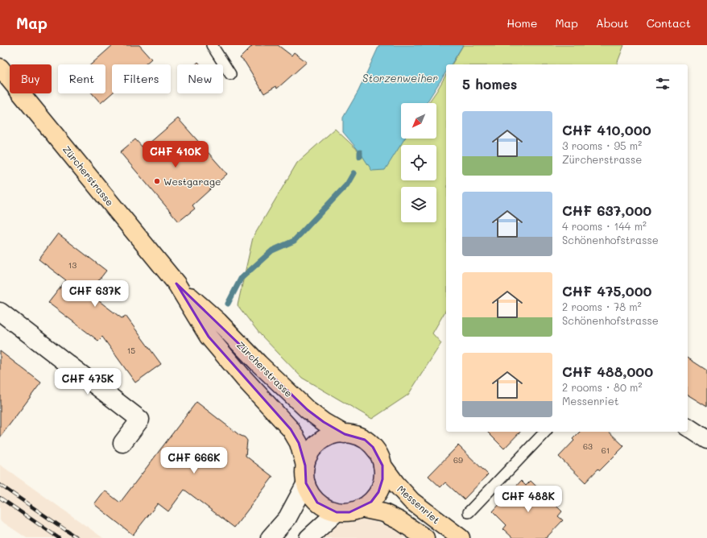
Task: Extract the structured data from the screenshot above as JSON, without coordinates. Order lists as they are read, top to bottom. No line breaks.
{"streets":{"main road":["Zürcherstrasse","Messenriet"]},"crossings":[["Zürcherstrasse","Messenriet"]],"water":["Storzenweiher"],"places":["Westgarage"],"house_numbers":["13","15","63","61","69"],"north":"bottom left","page":{"header":"Map","nav":["Home","Map","About","Contact"],"chip":["Buy","Rent","Filters","New"],"heading":"5 homes","list":[{"name":"CHF 410,000","note":"3 rooms · 95 m² · Zürcherstrasse"},{"name":"CHF 637,000","note":"4 rooms · 144 m² · Schönenhofstrasse"},{"name":"CHF 475,000","note":"2 rooms · 78 m² · Schönenhofstrasse"},{"name":"CHF 488,000","note":"2 rooms · 80 m² · Messenriet"}],"price":["CHF 410K","CHF 637K","CHF 475K","CHF 666K","CHF 488K"]}}
